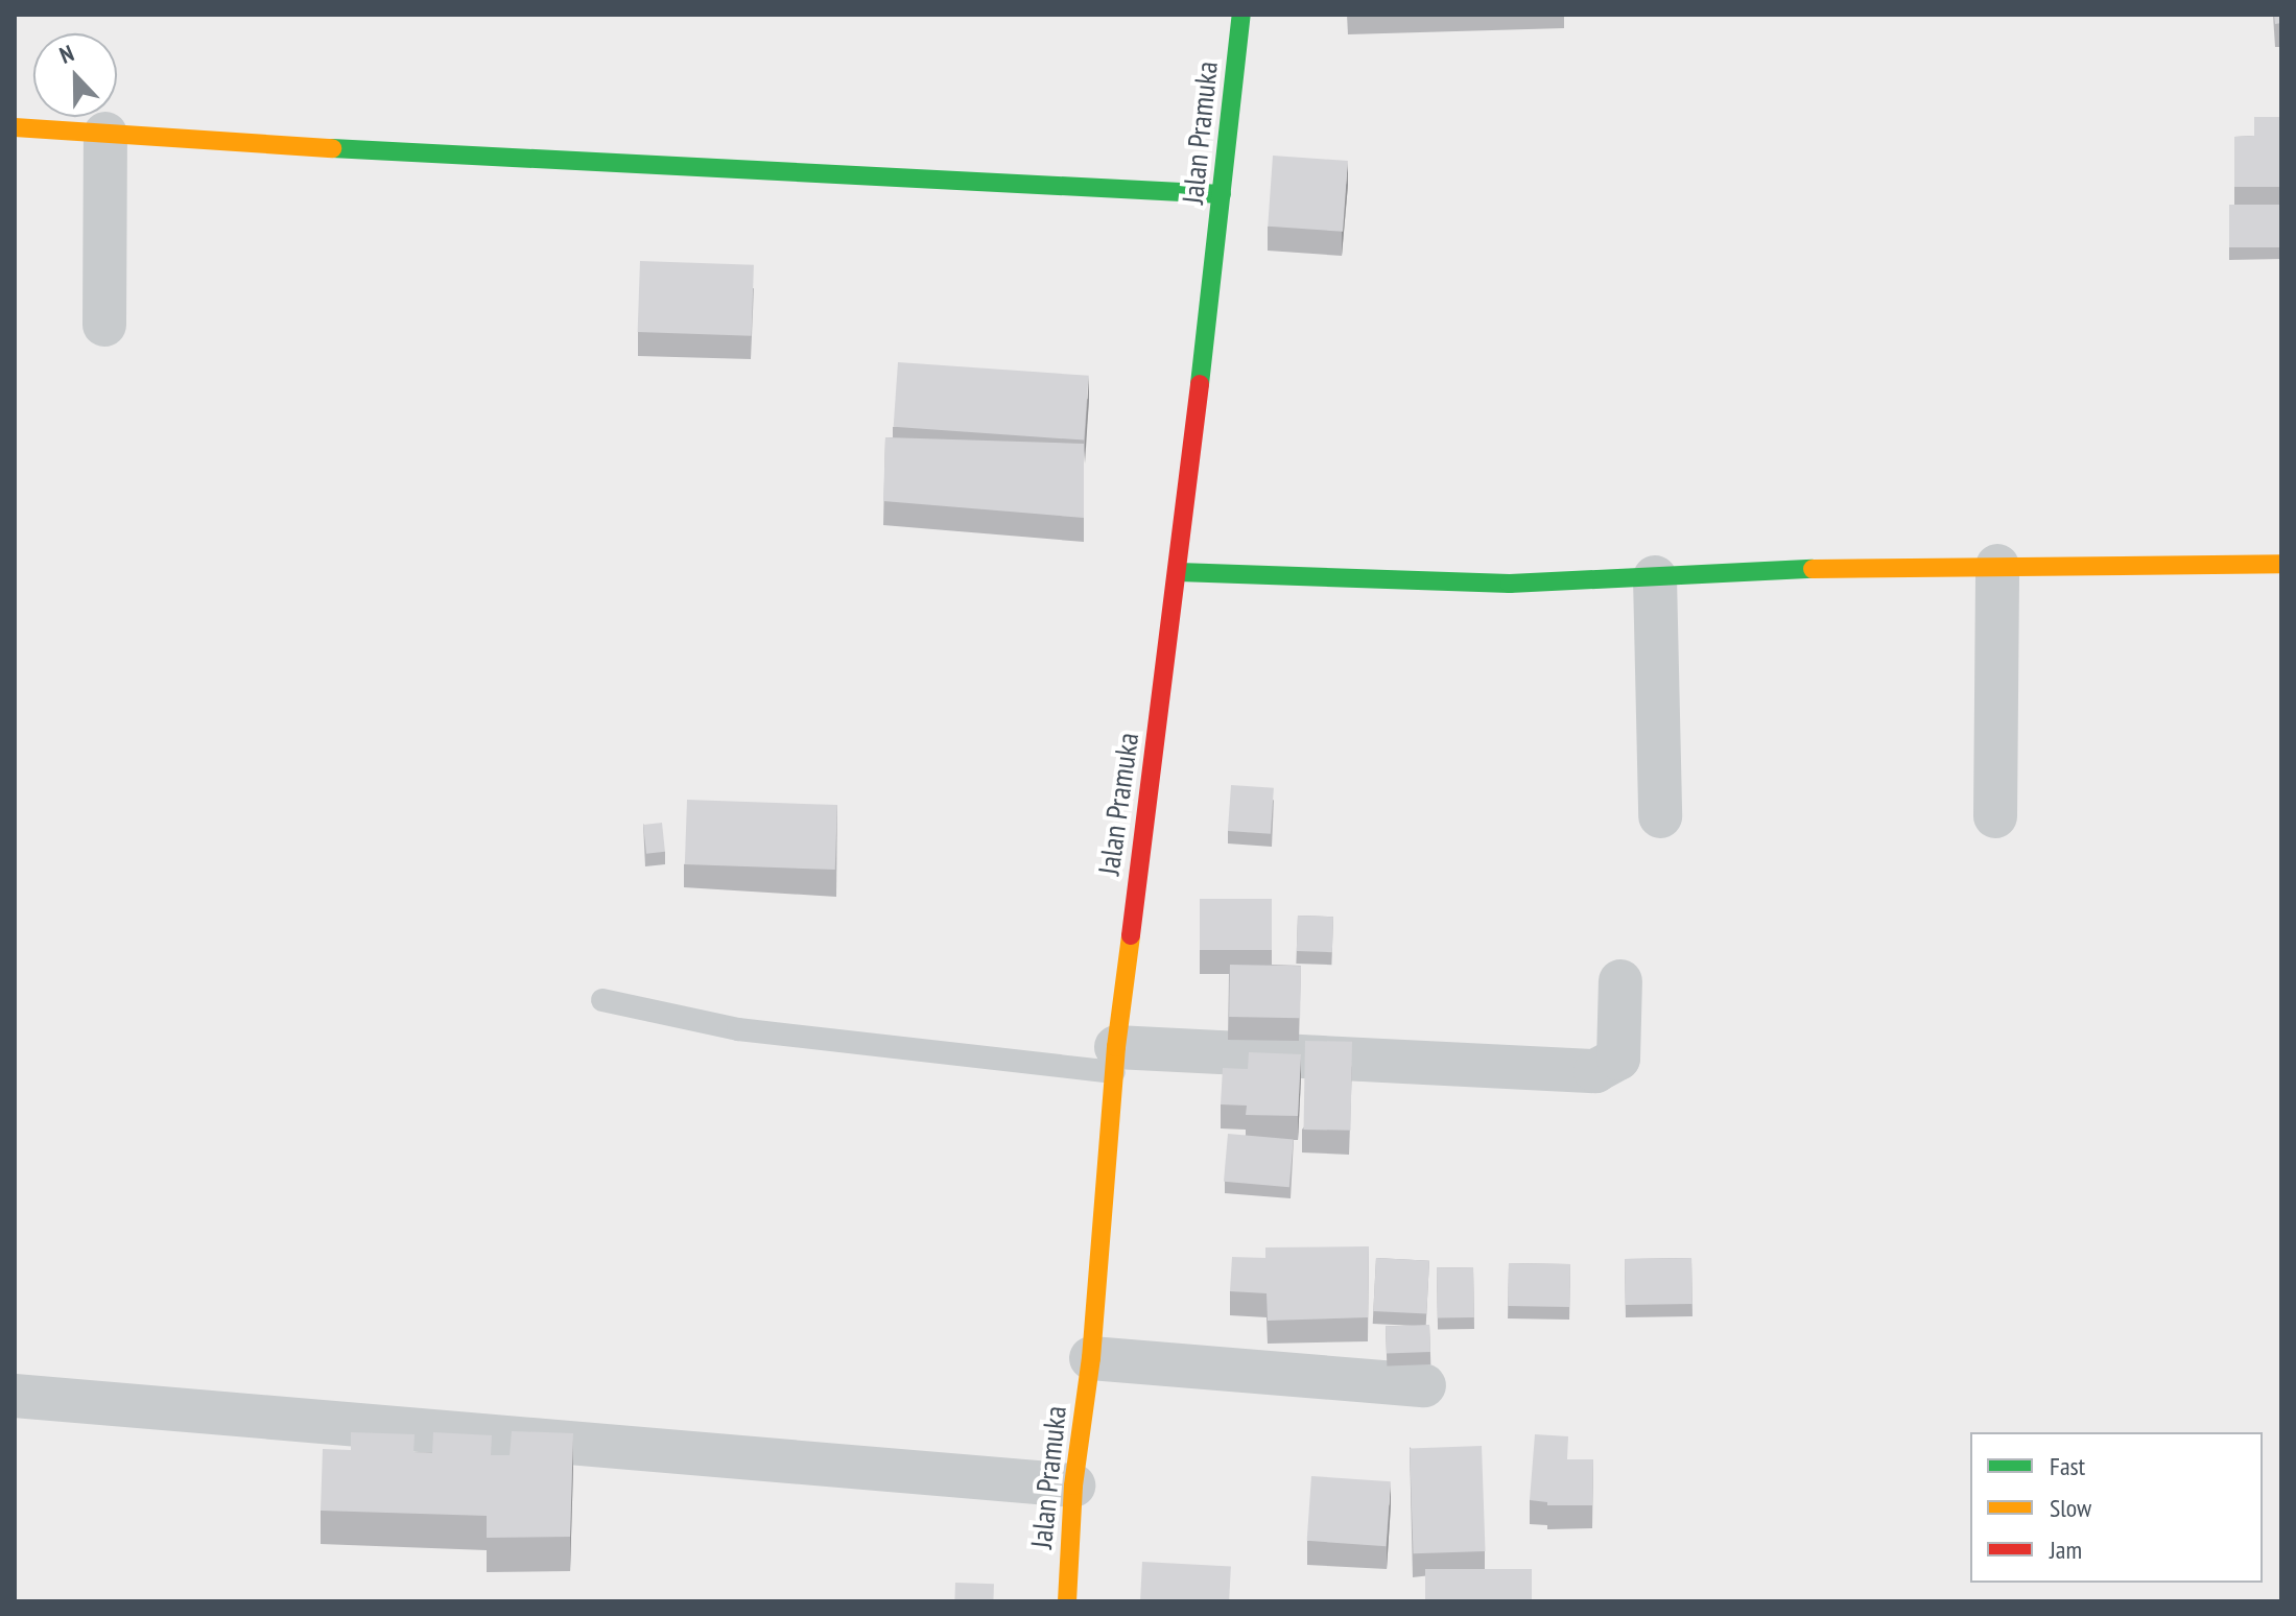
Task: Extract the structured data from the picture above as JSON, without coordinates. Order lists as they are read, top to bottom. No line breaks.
{"streets":{"street":["Jalan Pramuka"]},"legend":["Fast","Slow","Jam"],"north":"top"}
